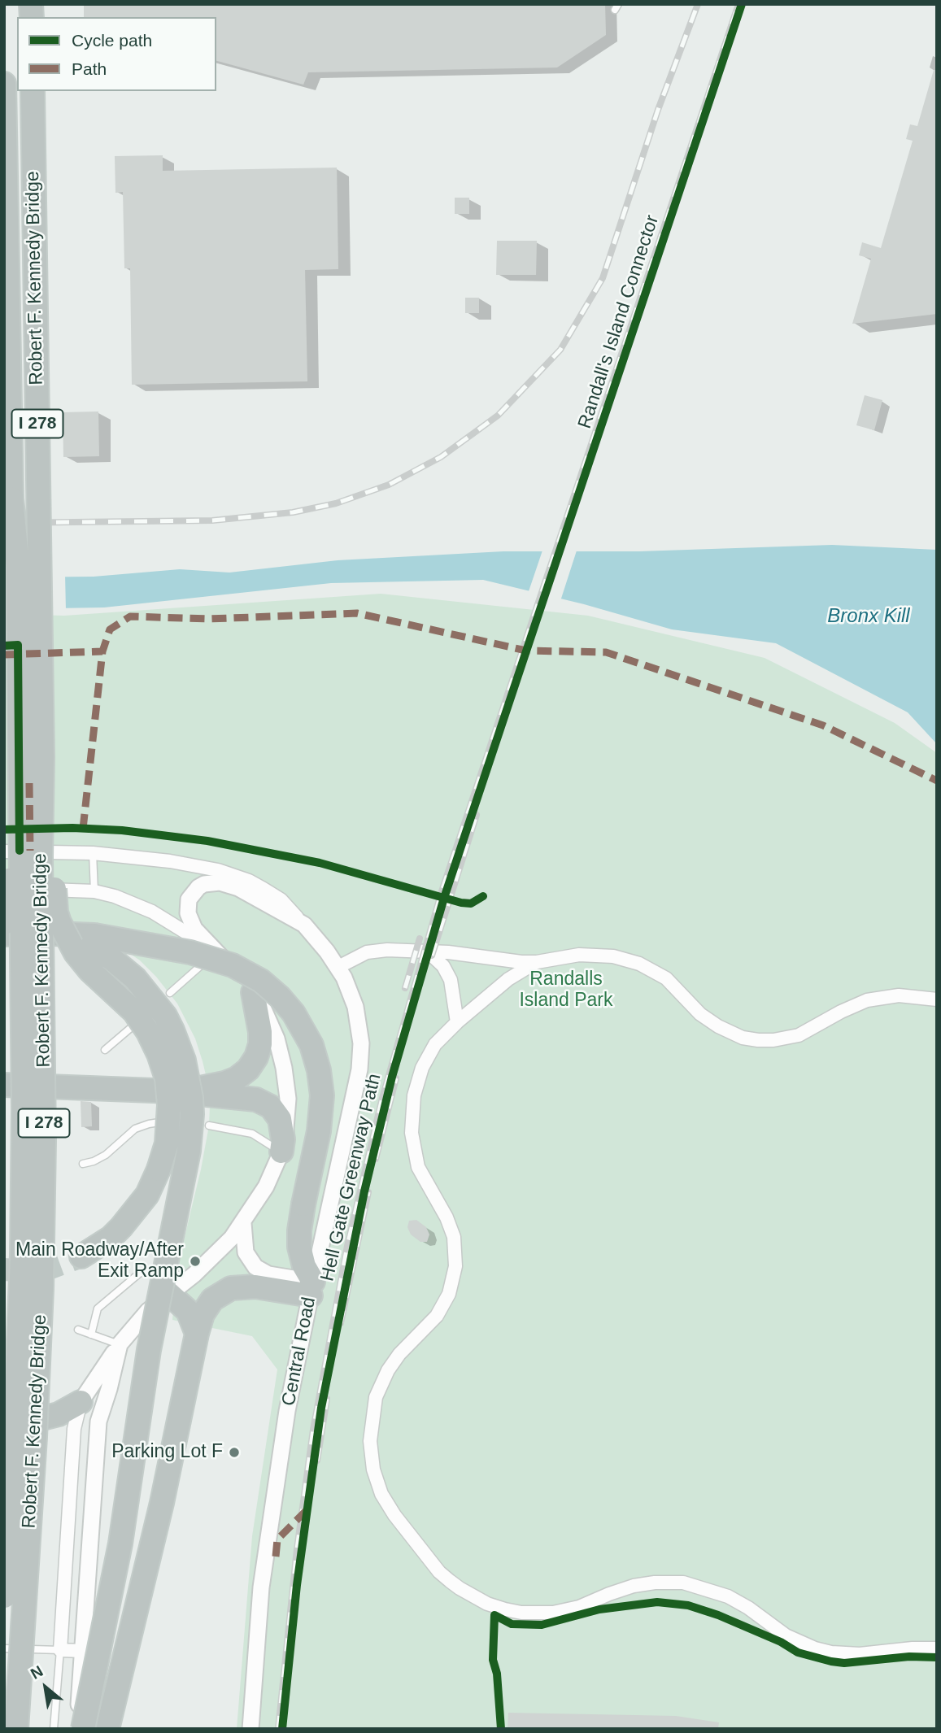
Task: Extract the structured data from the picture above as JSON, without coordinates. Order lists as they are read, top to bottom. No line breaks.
{"streets":{"highway":["Robert F. Kennedy Bridge","I 278"],"street":["Central Road"],"cycle path":["Randall's Island Connector"]},"water":["Bronx Kill"],"parks":["Randalls Island Park"],"places":["Main Roadway/After Exit Ramp","Parking Lot F"],"legend":["Cycle path","Path"],"north":"top left"}
